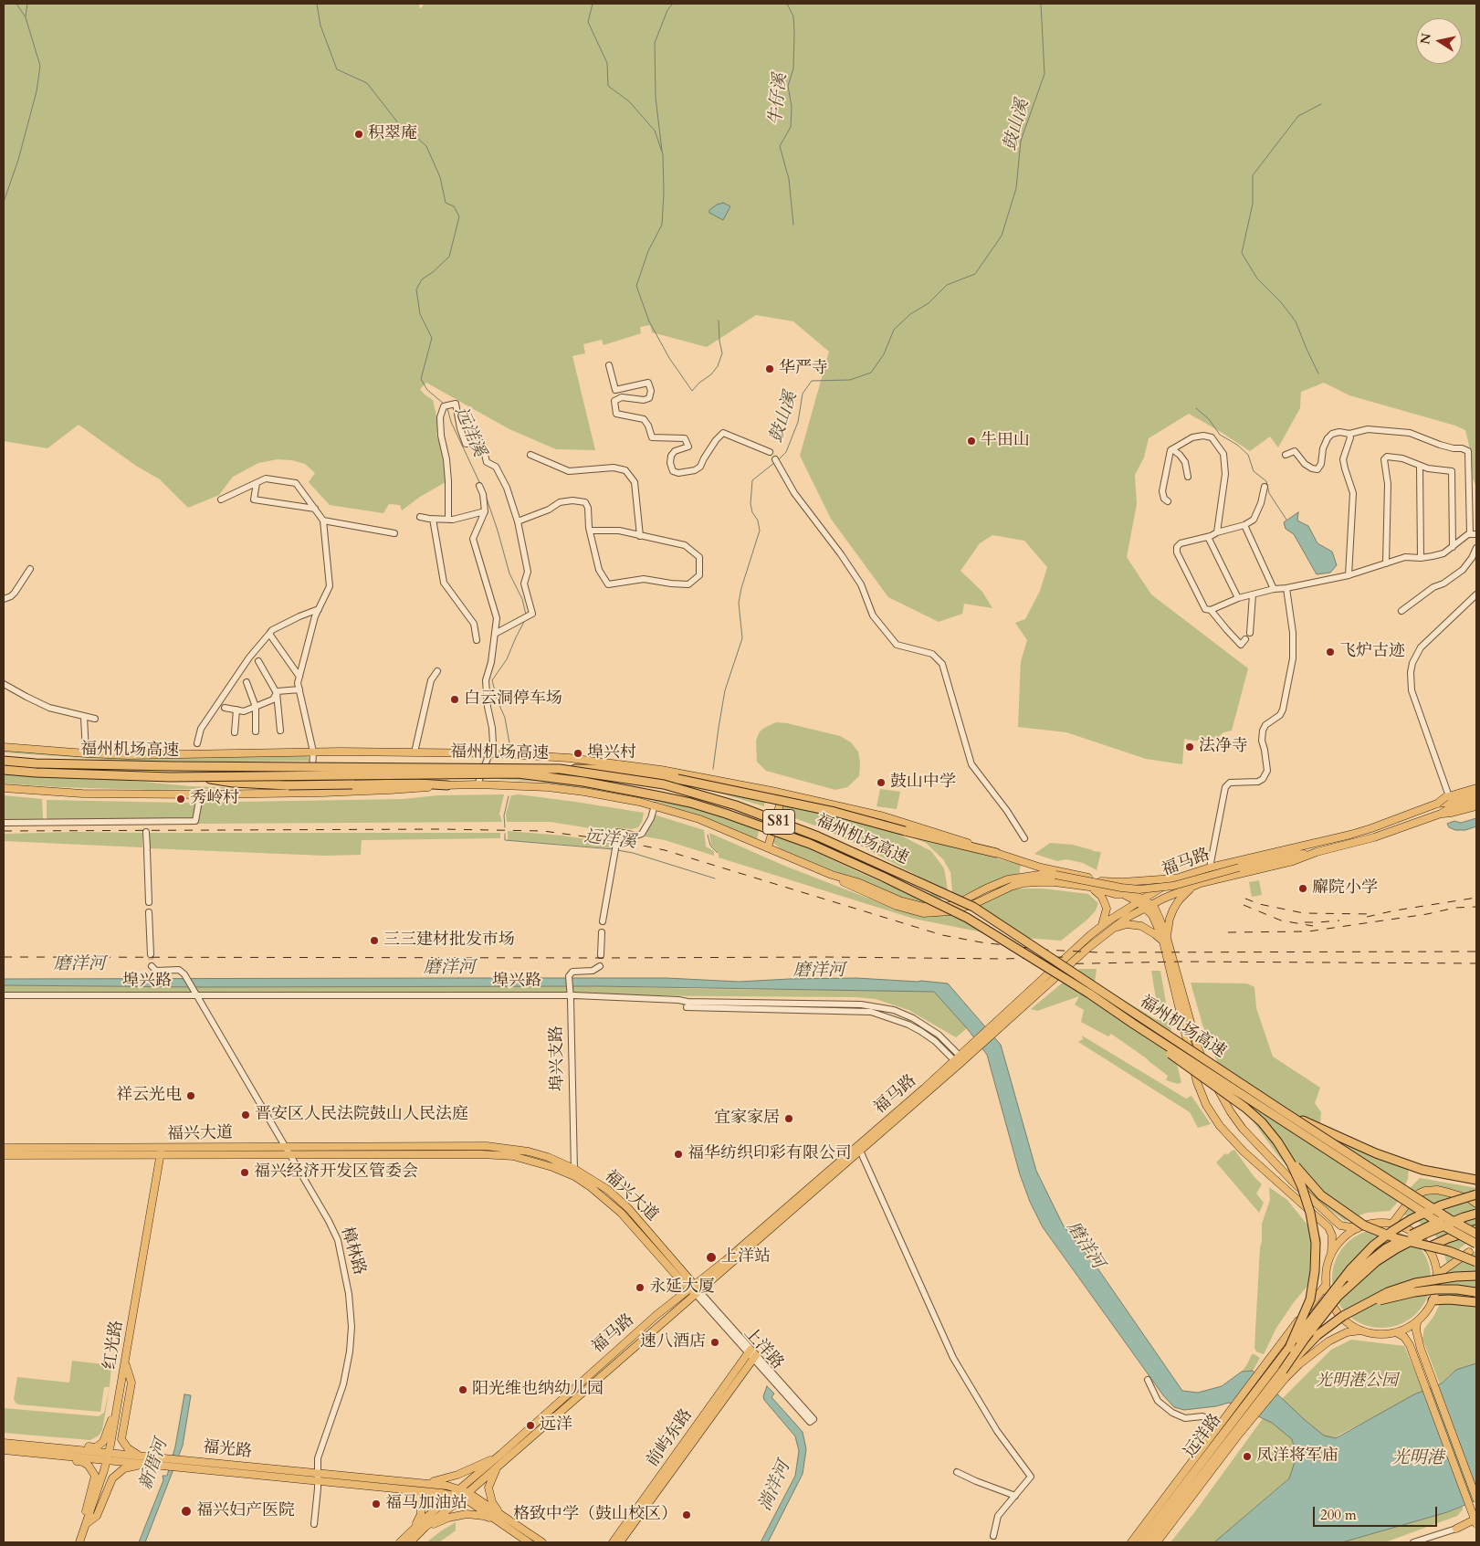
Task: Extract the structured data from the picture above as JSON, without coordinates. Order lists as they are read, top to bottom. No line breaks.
{"streets":{"highway":["福州机场高速","S81","远洋路"],"main road":["福马路","福兴大道","红光路","前屿东路","福光路"],"street":["埠兴路","埠兴支路","樟林路","上洋路"]},"crossings":[["福马路","埠兴路"],["福马路","福兴大道"],["福马路","上洋路"],["福马路","福光路"],["埠兴路","埠兴支路"],["埠兴路","樟林路"],["埠兴支路","福兴大道"],["福兴大道","樟林路"],["福兴大道","红光路"],["福兴大道","上洋路"],["樟林路","福光路"],["红光路","福光路"],["上洋路","前屿东路"]],"water":["牛仔溪","鼓山溪","远洋溪","磨洋河","光明港","新厝河","淌洋河"],"parks":["光明港公园"],"places":["积翠庵","华严寺","牛田山","飞炉古迹","白云洞停车场","法净寺","埠兴村","鼓山中学","秀岭村","廨院小学","三三建材批发市场","祥云光电","晋安区人民法院鼓山人民法庭","宜家家居","福华纺织印彩有限公司","福兴经济开发区管委会","上洋站","永延大厦","速八酒店","阳光维也纳幼儿园","远洋","凤洋将军庙","福马加油站","福兴妇产医院","格致中学（鼓山校区）"],"scale_bar":"200 m","north":"left"}
